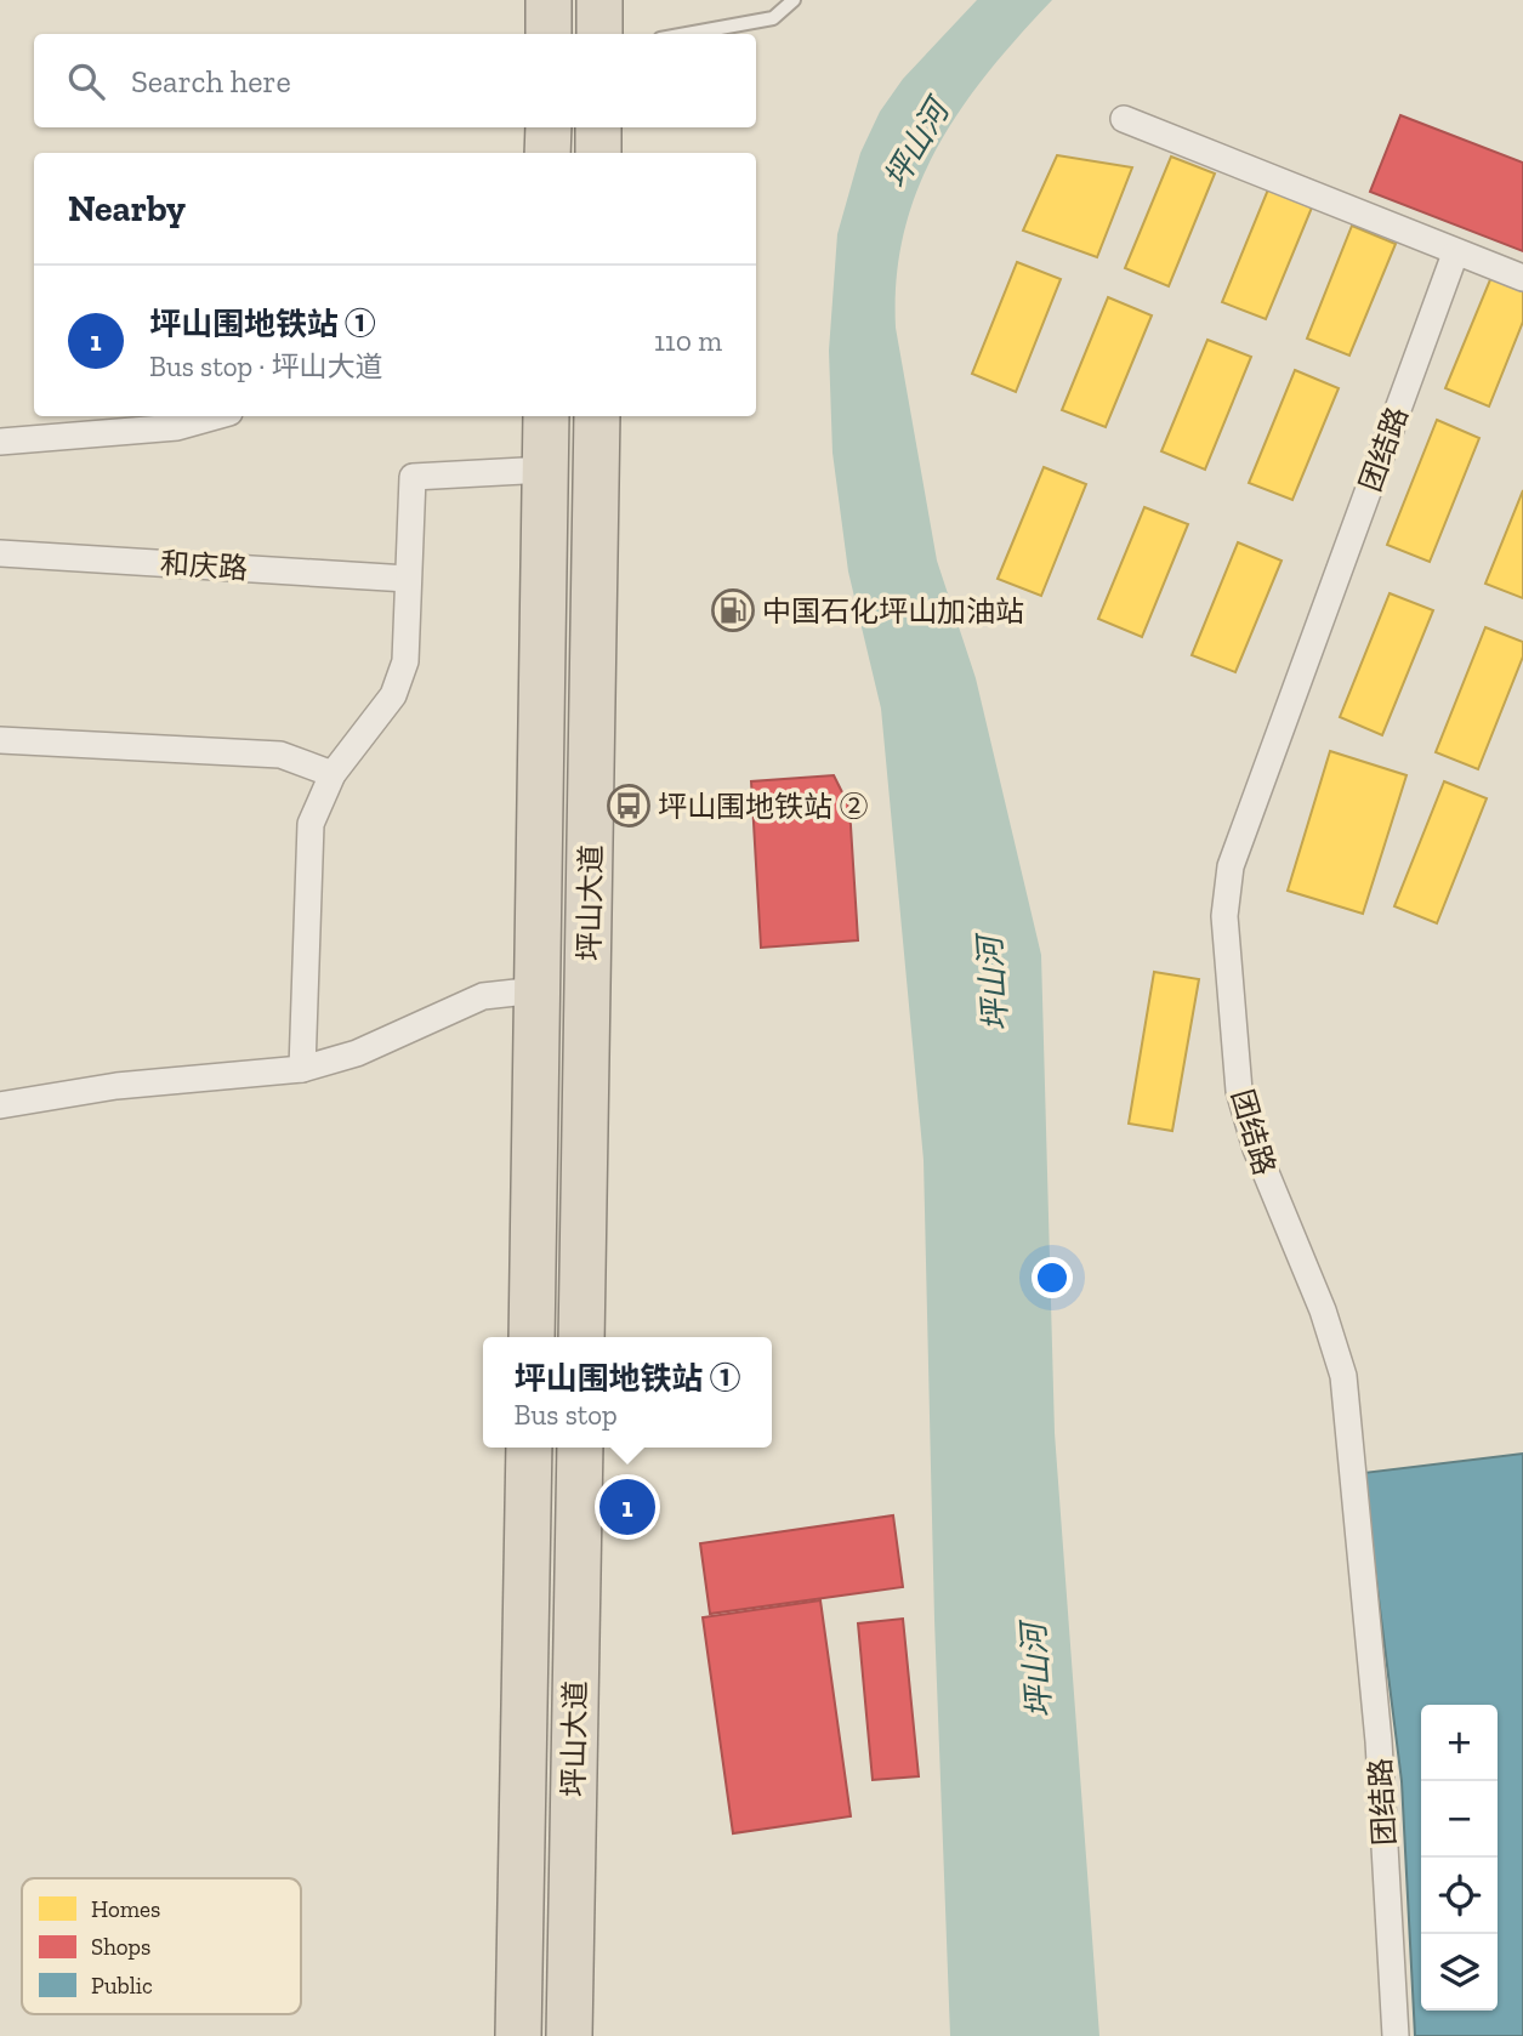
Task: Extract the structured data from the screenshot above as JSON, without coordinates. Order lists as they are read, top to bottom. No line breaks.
{"streets":{"highway":["坪山大道"],"street":["团结路","和庆路"]},"water":["坪山河"],"places":{"fuel station":["中国石化坪山加油站"],"bus stop":["坪山围地铁站 ②"]},"legend":["Homes","Shops","Public"],"page":{"search":"Search here","heading":"Nearby","list":[{"mark":"1","name":"坪山围地铁站 ①","note":"Bus stop · 坪山大道","value":"110 m"}],"popup":["坪山围地铁站 ①","Bus stop"],"pins":"1","map_buttons":["+","−"]}}
